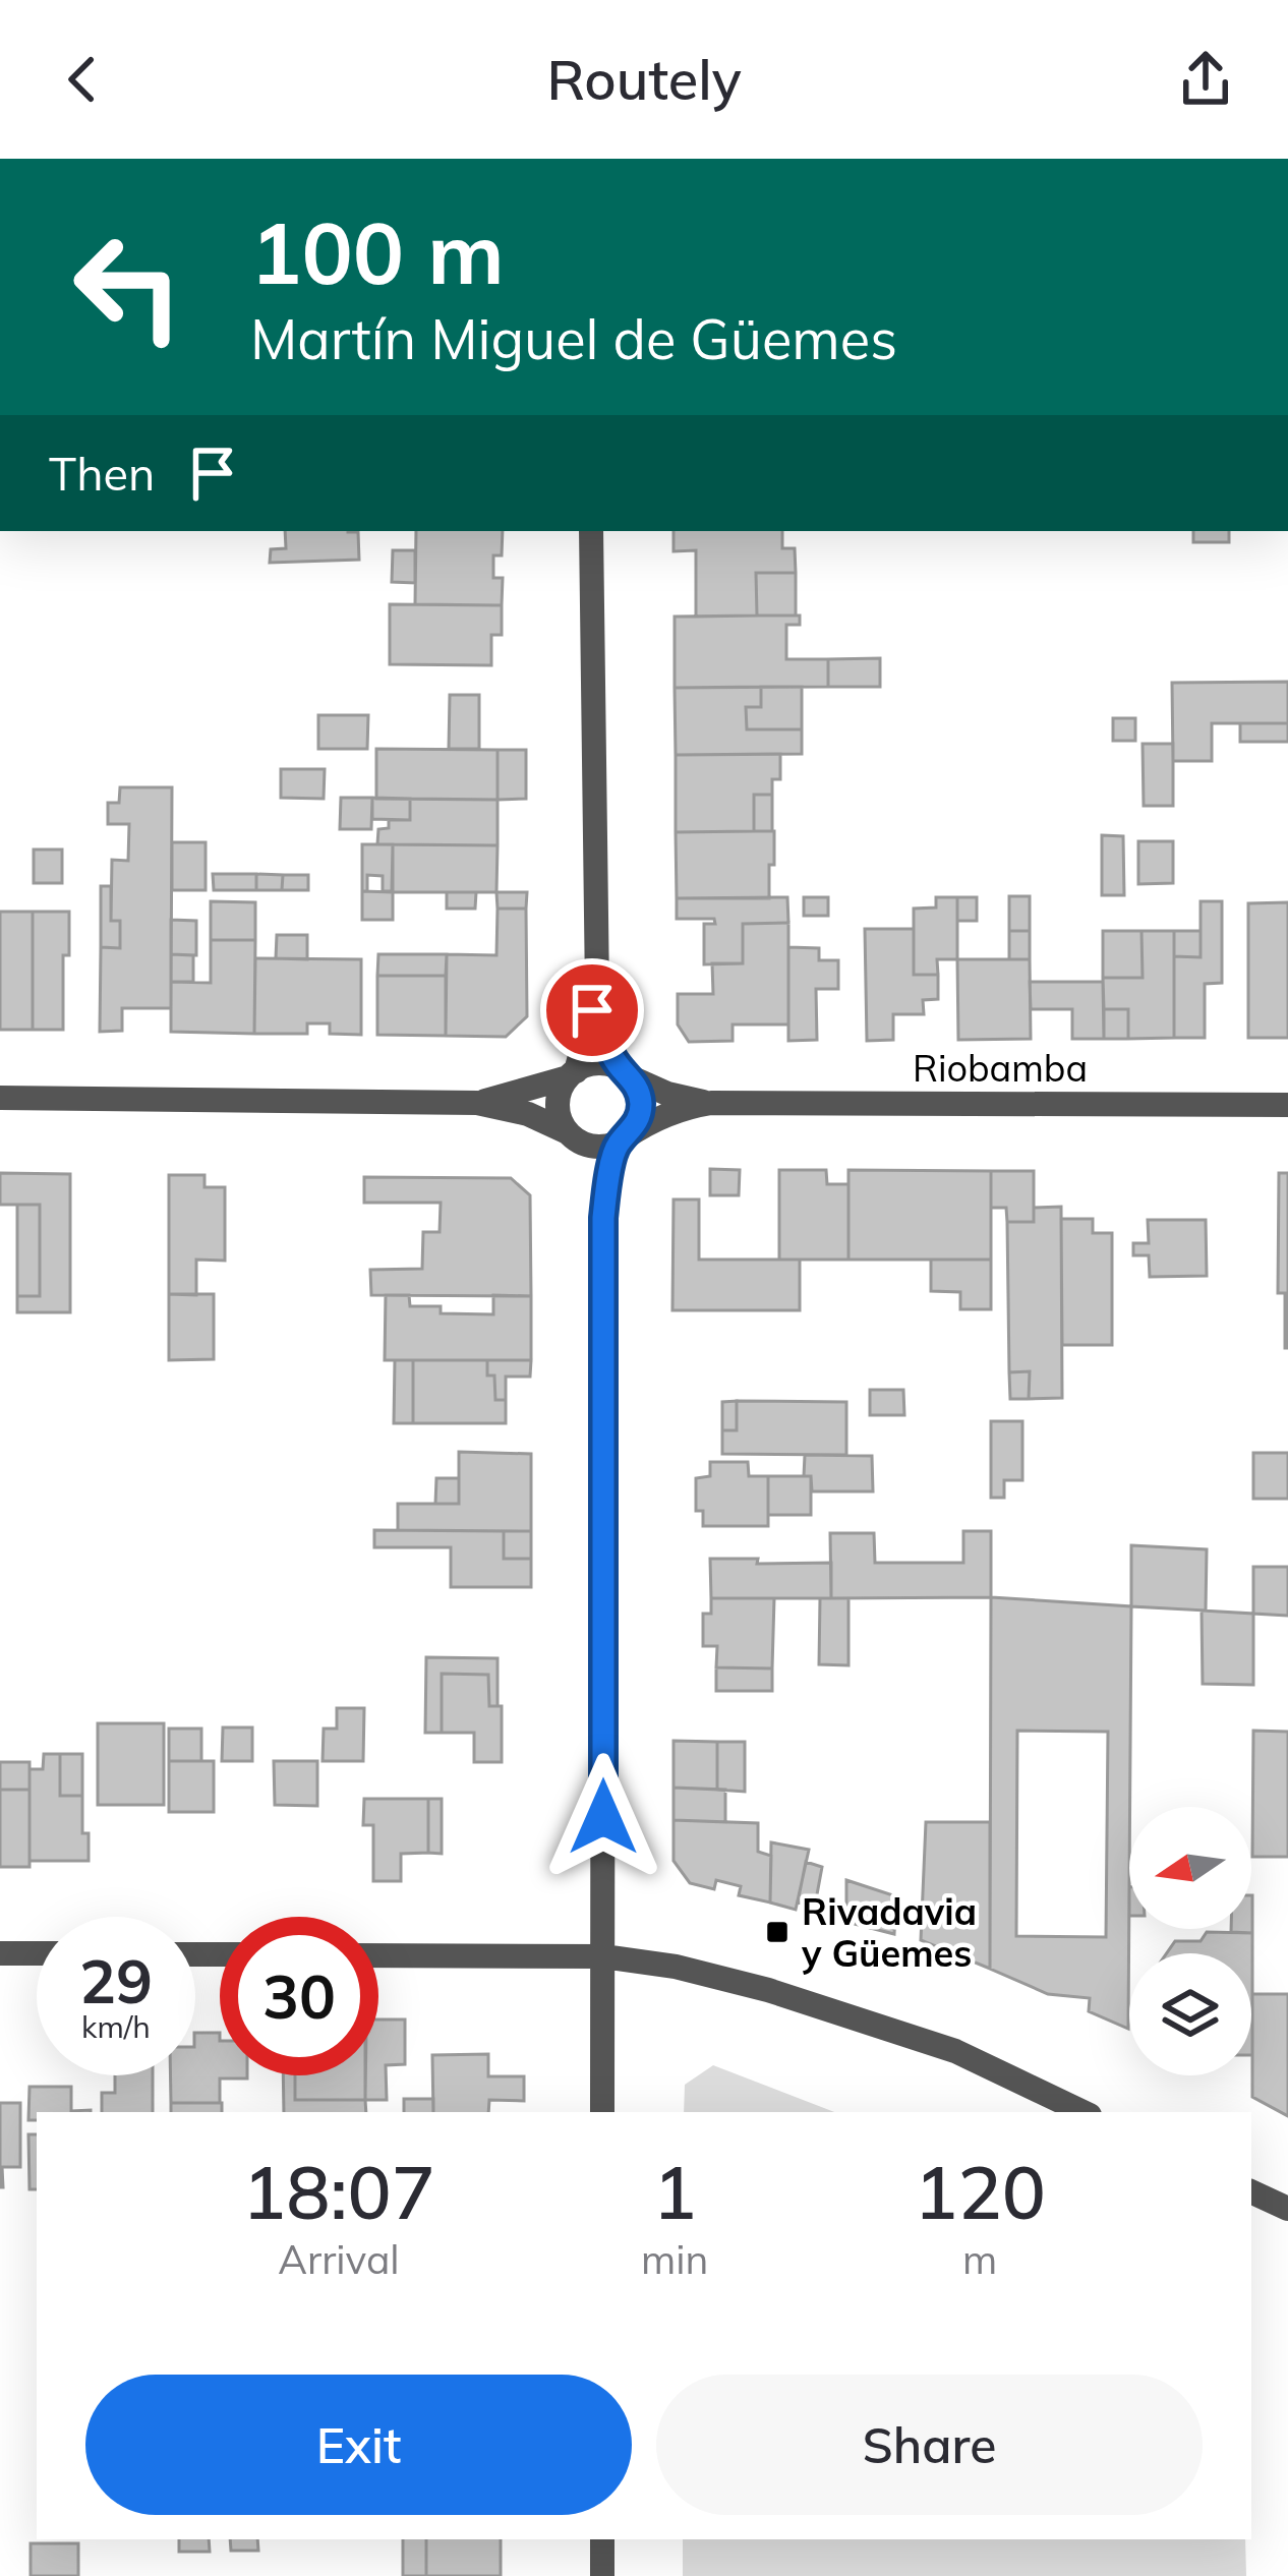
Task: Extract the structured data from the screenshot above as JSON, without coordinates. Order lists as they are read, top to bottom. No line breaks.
{"streets":{"street":["Riobamba"]},"places":{"transit":["Rivadavia y Güemes"]},"north":"left","page":{"header":"Routely","turn":["100 m","Martín Miguel de Güemes"],"then":"Then","speed":"29 km/h","limit":"30","eta":["18:07","Arrival","1","min","120","m"],"buttons":["Exit","Share"]}}
